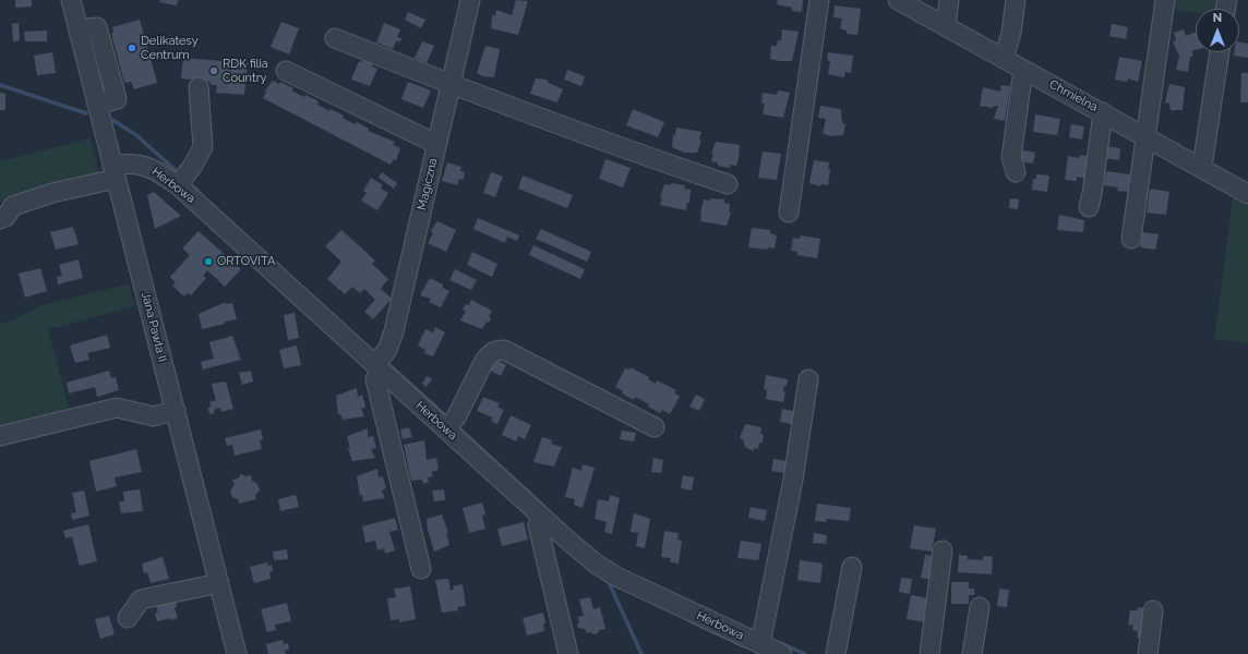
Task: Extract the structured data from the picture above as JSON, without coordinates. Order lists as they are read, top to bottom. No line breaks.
{"streets":{"street":["Chmielna","Magiczna","Herbowa","Jana Pawła II"]},"crossings":[["Magiczna","Herbowa"],["Herbowa","Jana Pawła II"]],"places":["Delikatesy Centrum","RDK filia Country","ORTOVITA"],"north":"top"}
